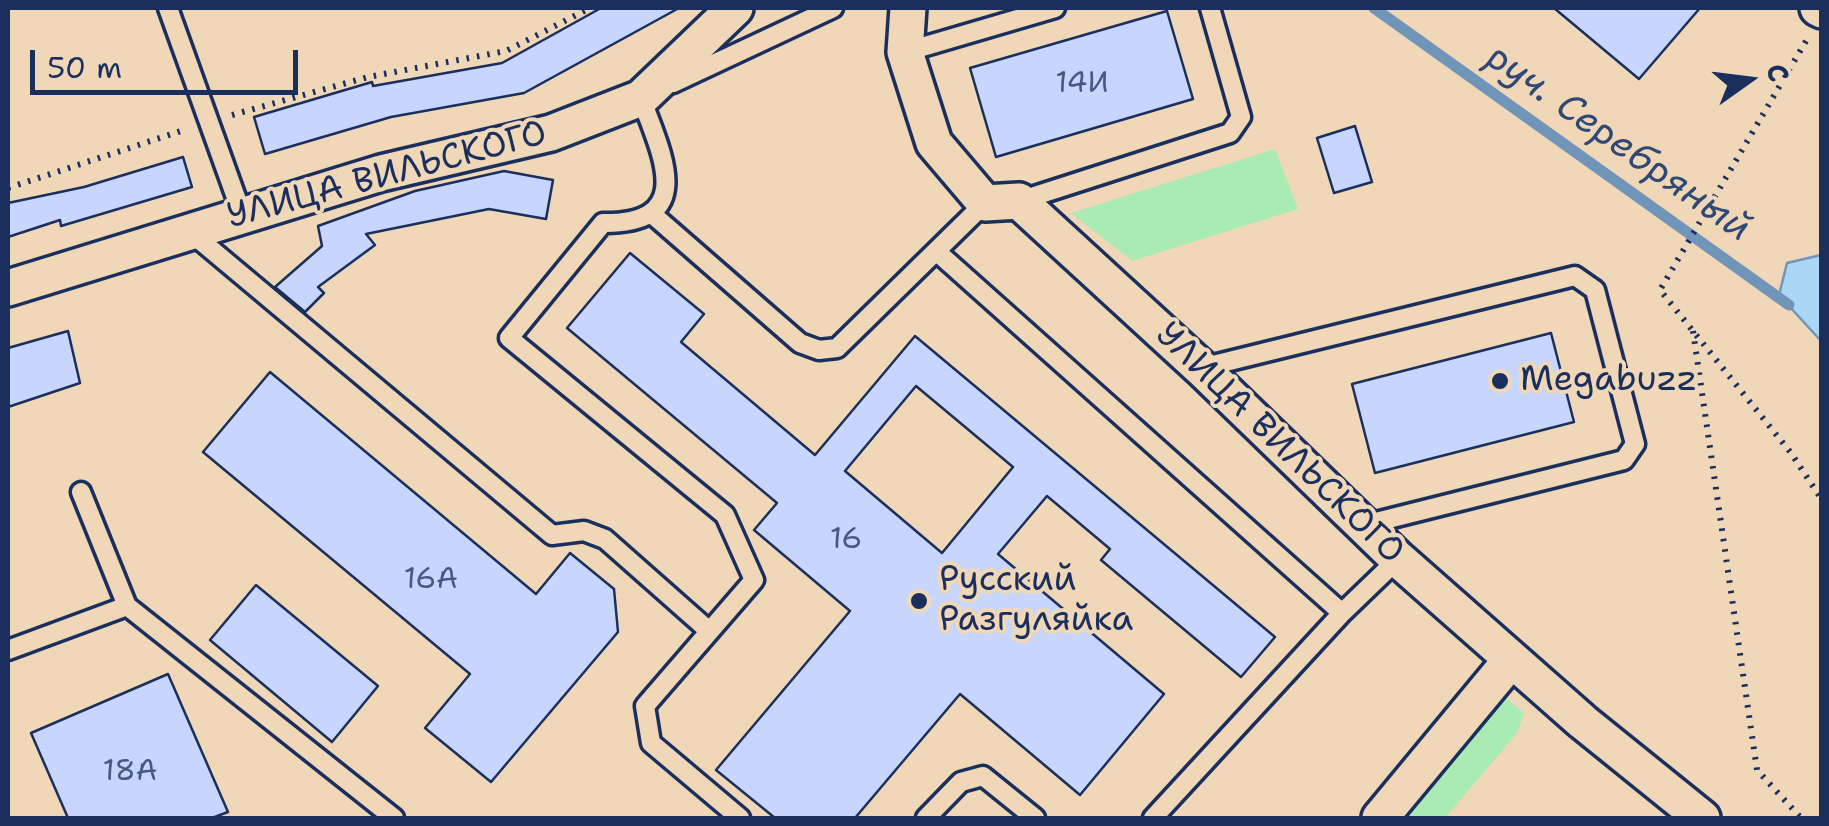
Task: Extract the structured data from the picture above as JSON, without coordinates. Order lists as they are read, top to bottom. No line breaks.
{"streets":{"street":["УЛИЦА ВИЛЬСКОГО"]},"water":["руч. Серебряный"],"places":["Megabuzz","Русский Разгуляйка"],"house_numbers":["14И","16","16А","18А"],"scale_bar":"50 m","north":"right"}
